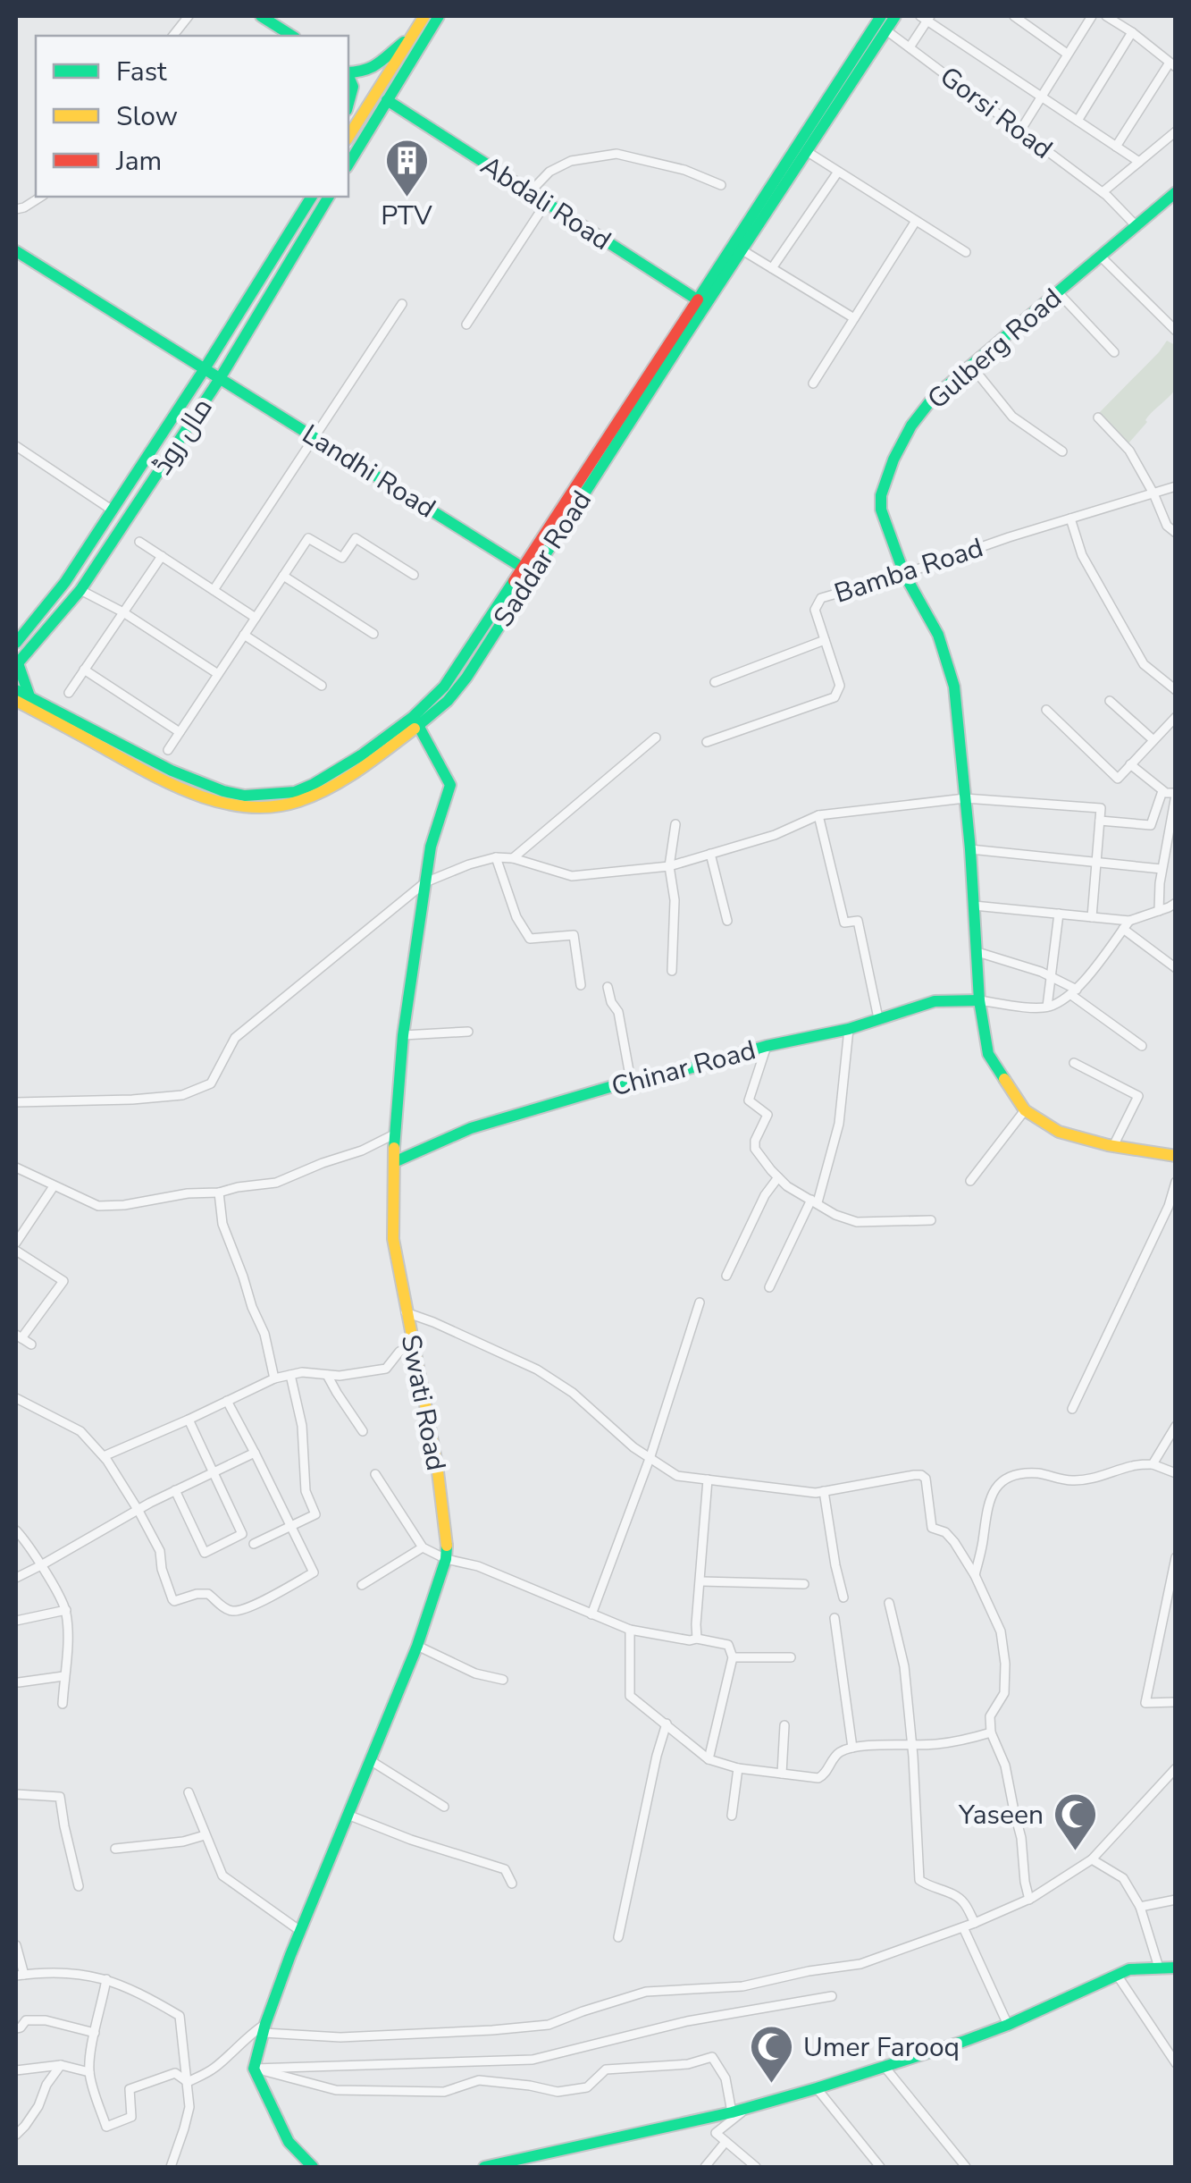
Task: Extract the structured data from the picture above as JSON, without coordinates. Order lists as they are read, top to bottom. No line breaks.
{"streets":{"street":["Gorsi Road","Abdali Road","Gulberg Road","مال روڈ","Landhi Road","Saddar Road","Bamba Road","Chinar Road","Swati Road"]},"crossings":[["Gorsi Road","Gulberg Road"],["Gorsi Road","Saddar Road"],["Abdali Road","Saddar Road"],["Gulberg Road","Bamba Road"],["Gulberg Road","Chinar Road"],["مال روڈ","Landhi Road"],["Landhi Road","Saddar Road"],["Saddar Road","Swati Road"],["Chinar Road","Swati Road"]],"places":{"building":["PTV"],"mosque":["Yaseen","Umer Farooq"]},"legend":["Fast","Slow","Jam"]}
